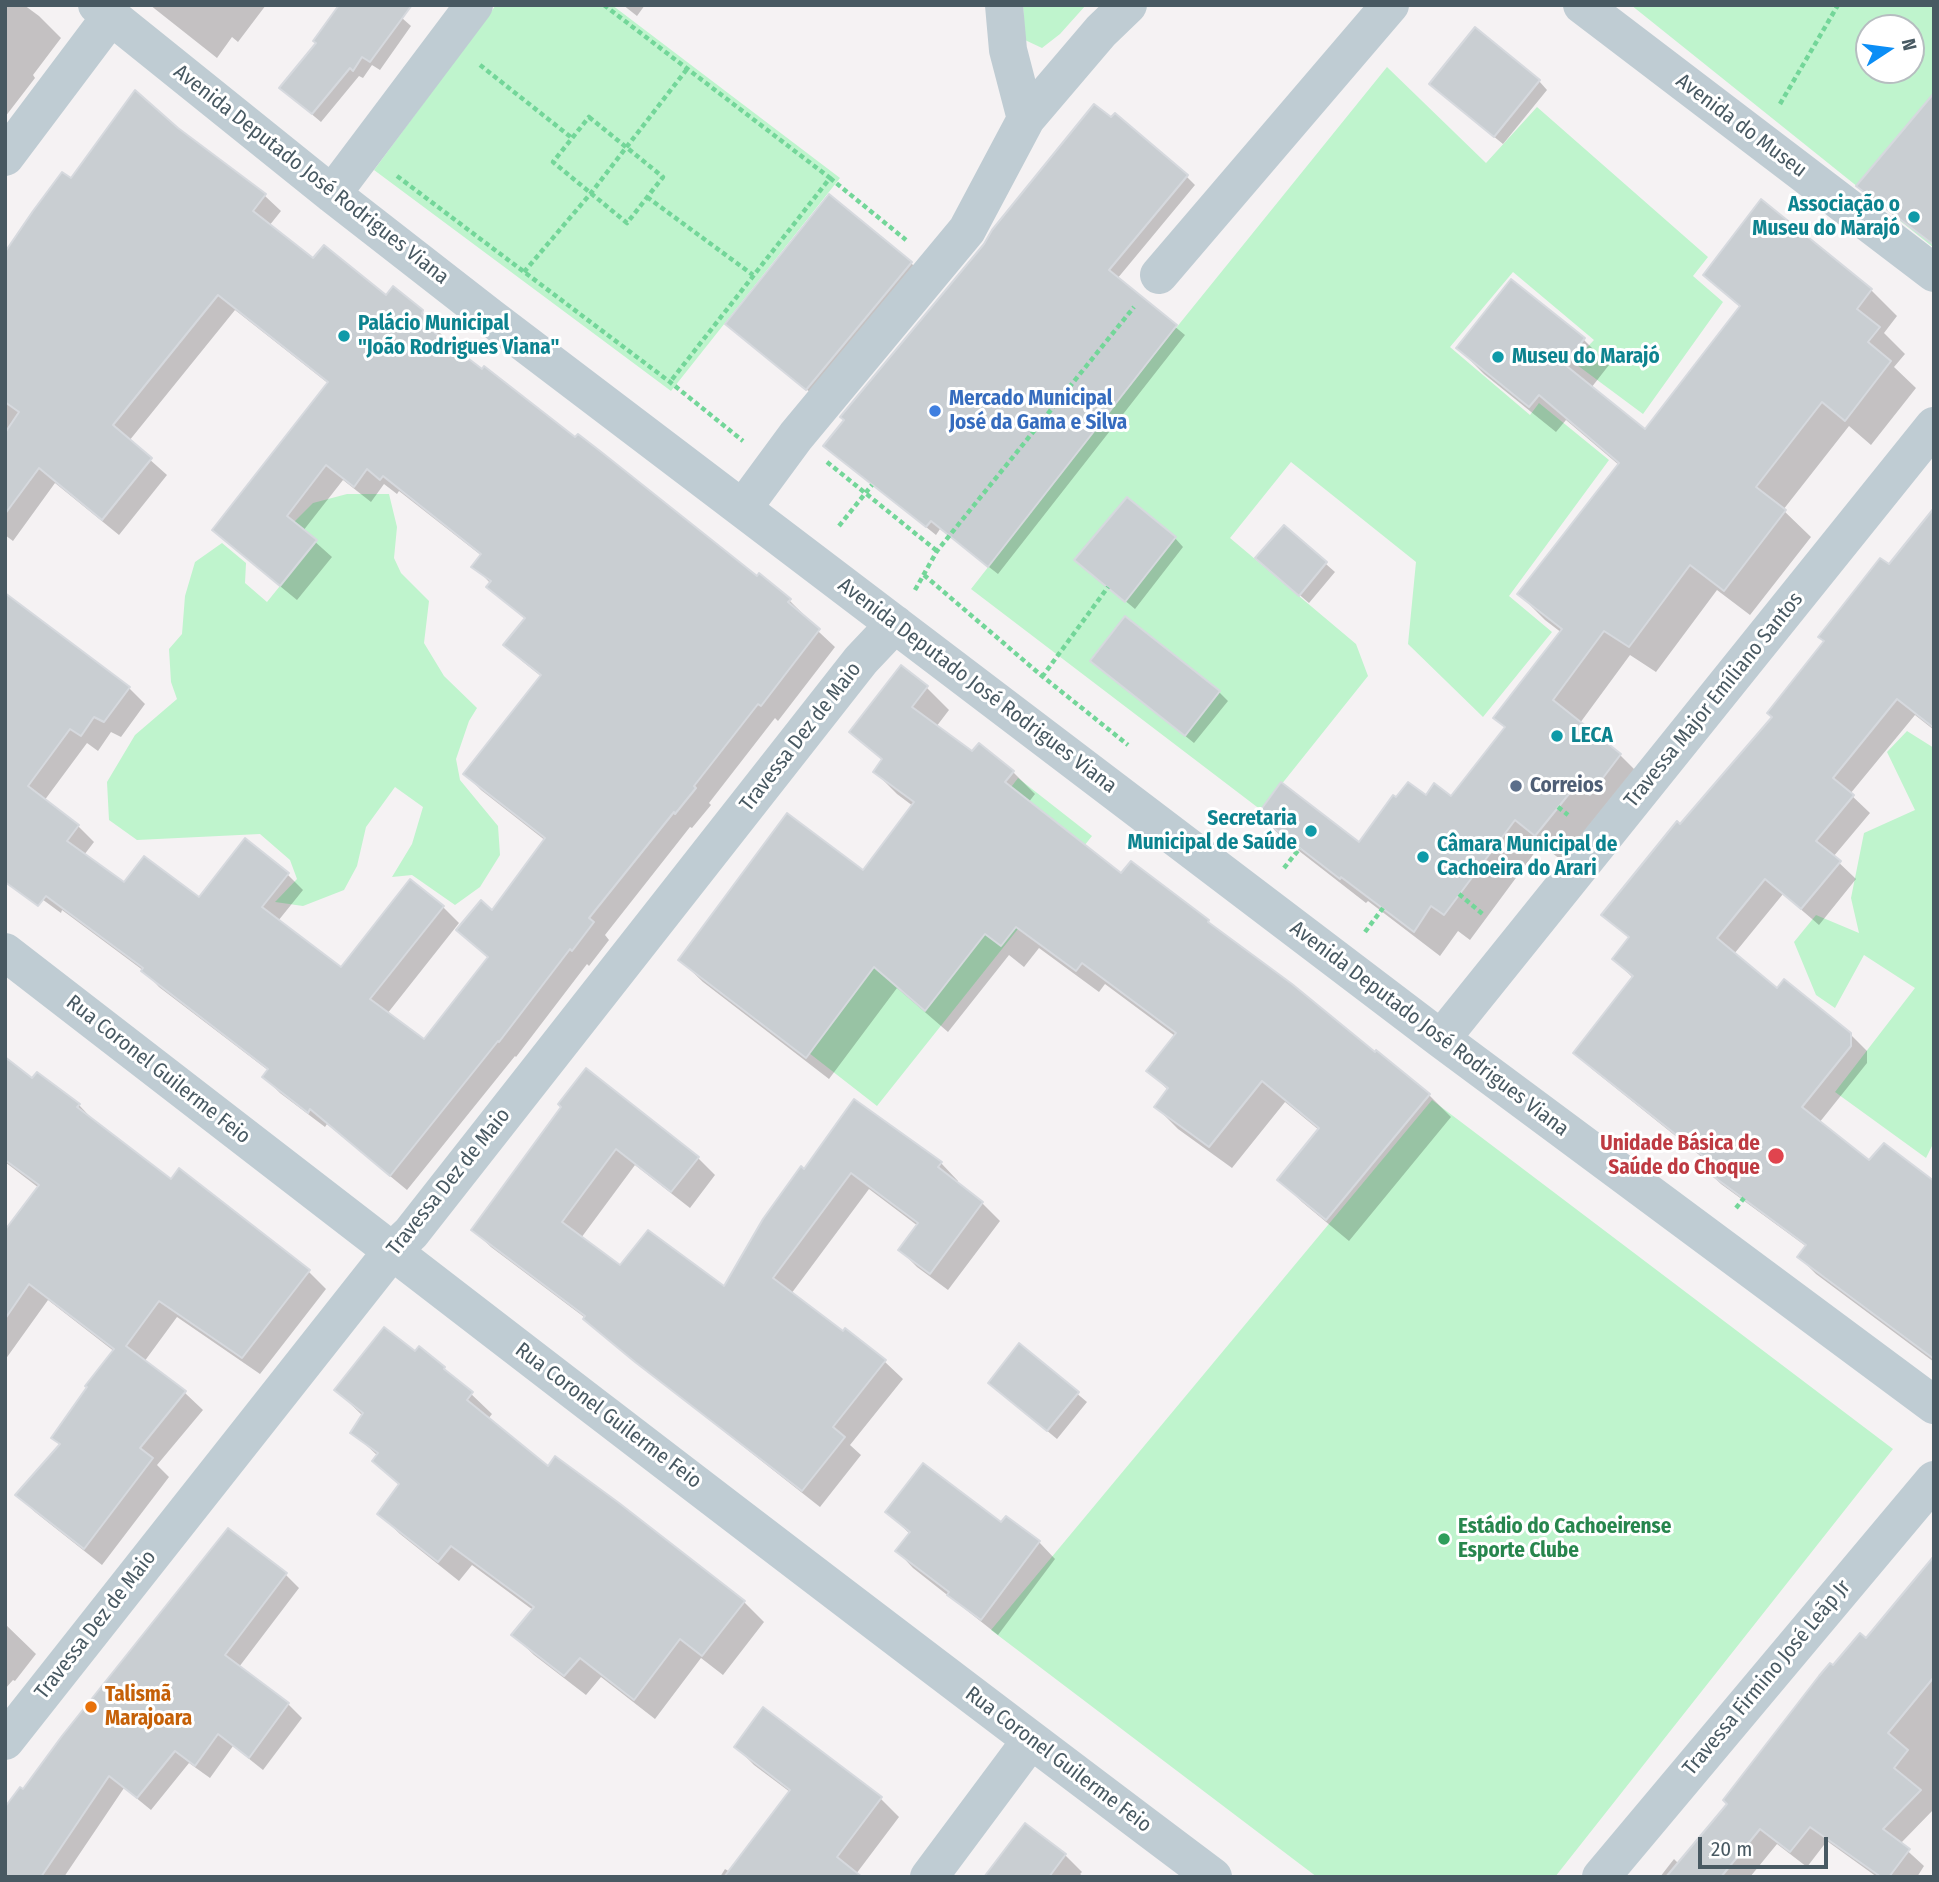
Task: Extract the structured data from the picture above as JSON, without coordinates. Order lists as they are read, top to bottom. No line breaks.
{"streets":{"street":["Avenida do Museu","Avenida Deputado José Rodrigues Viana","Travessa Major Emíliano Santos","Travessa Dez de Maio","Rua Coronel Guilerme Feio","Travessa Firmino José Leãp Jr"]},"crossings":[["Avenida Deputado José Rodrigues Viana","Travessa Major Emíliano Santos"],["Avenida Deputado José Rodrigues Viana","Travessa Dez de Maio"],["Travessa Dez de Maio","Rua Coronel Guilerme Feio"]],"places":["Associação o Museu do Marajó","Palácio Municipal \"João Rodrigues Viana\"","Museu do Marajó","Mercado Municipal José da Gama e Silva","LECA","Correios","Secretaria Municipal de Saúde","Câmara Municipal de Cachoeira do Arari","Unidade Básica de Saúde do Choque","Estádio do Cachoeirense Esporte Clube","Talismã Marajoara"],"scale_bar":"20 m","north":"right"}
